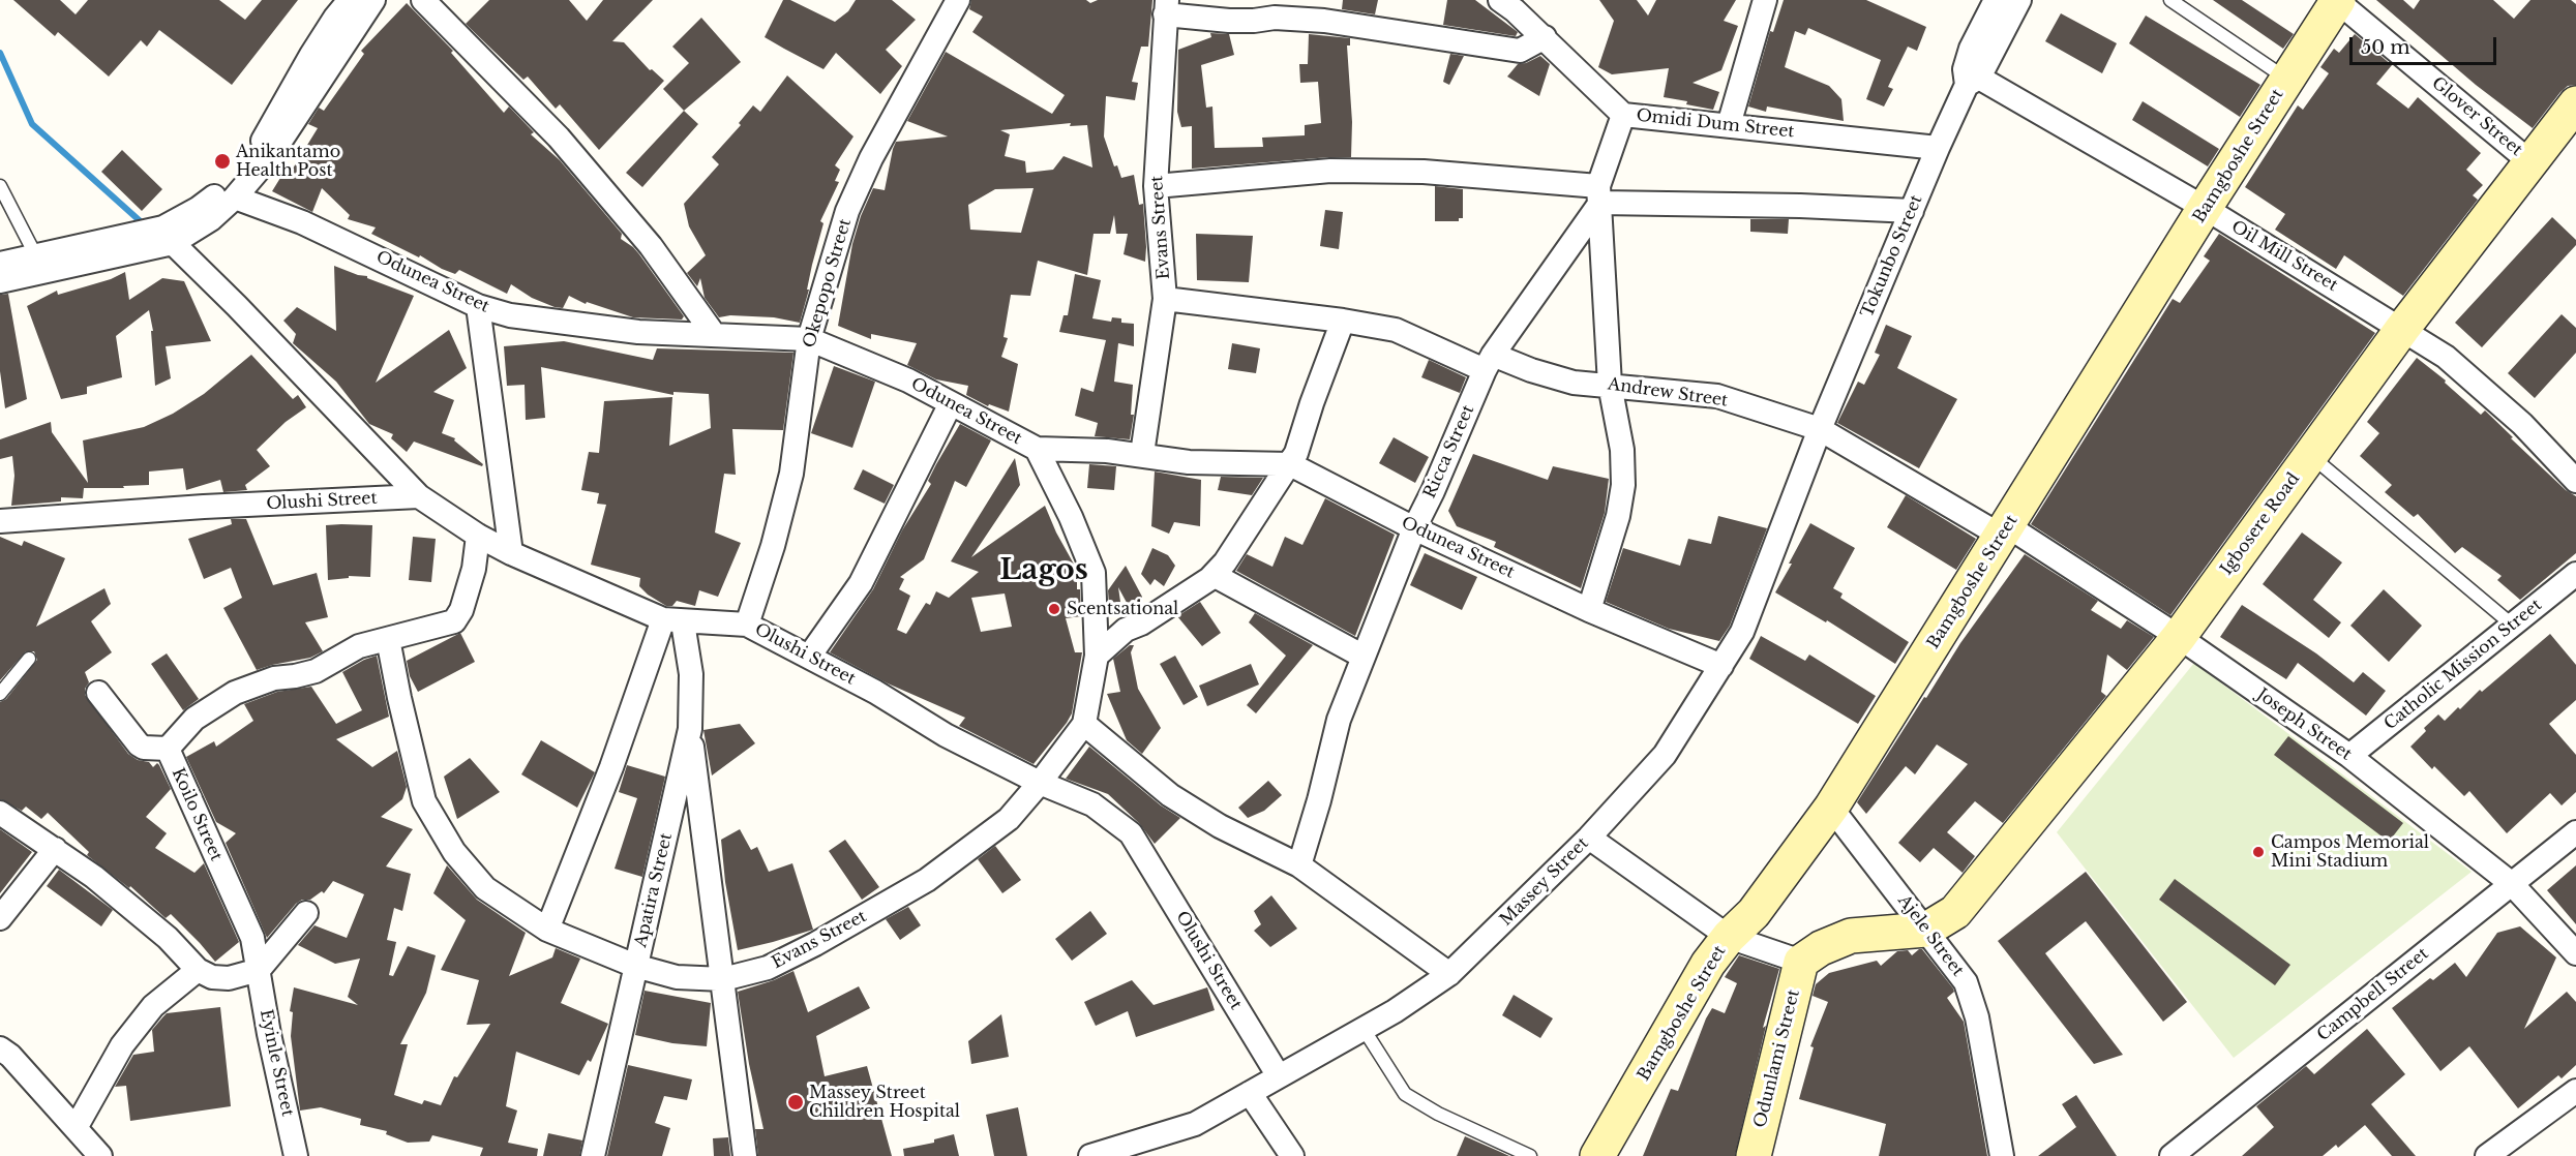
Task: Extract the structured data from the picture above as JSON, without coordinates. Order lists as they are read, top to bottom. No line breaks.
{"streets":{"main road":["Bamgboshe Street","Igbosere Road","Odunlami Street"],"street":["Glover Street","Omidi Dum Street","Evans Street","Tokunbo Street","Oil Mill Street","Odunea Street","Okepopo Street","Andrew Street","Ricca Street","Olushi Street","Catholic Mission Street","Joseph Street","Koilo Street","Massey Street","Apatira Street","Ajele Street","Campbell Street","Eyinle Street"]},"crossings":[["Glover Street","Bamgboshe Street"],["Glover Street","Igbosere Road"],["Omidi Dum Street","Tokunbo Street"],["Bamgboshe Street","Oil Mill Street"],["Bamgboshe Street","Andrew Street"],["Bamgboshe Street","Joseph Street"],["Bamgboshe Street","Ajele Street"],["Evans Street","Odunea Street"],["Evans Street","Andrew Street"],["Evans Street","Olushi Street"],["Evans Street","Apatira Street"],["Tokunbo Street","Oil Mill Street"],["Tokunbo Street","Andrew Street"],["Tokunbo Street","Massey Street"],["Oil Mill Street","Igbosere Road"],["Odunea Street","Okepopo Street"],["Odunea Street","Ricca Street"],["Odunea Street","Massey Street"],["Okepopo Street","Olushi Street"],["Andrew Street","Ricca Street"],["Andrew Street","Joseph Street"],["Andrew Street","Massey Street"],["Olushi Street","Massey Street"],["Olushi Street","Apatira Street"],["Igbosere Road","Joseph Street"],["Igbosere Road","Ajele Street"],["Catholic Mission Street","Joseph Street"],["Joseph Street","Campbell Street"],["Koilo Street","Eyinle Street"]],"districts":["Lagos"],"places":["Anikantamo Health Post","Scentsational","Campos Memorial Mini Stadium","Massey Street Children Hospital"],"scale_bar":"50 m"}
